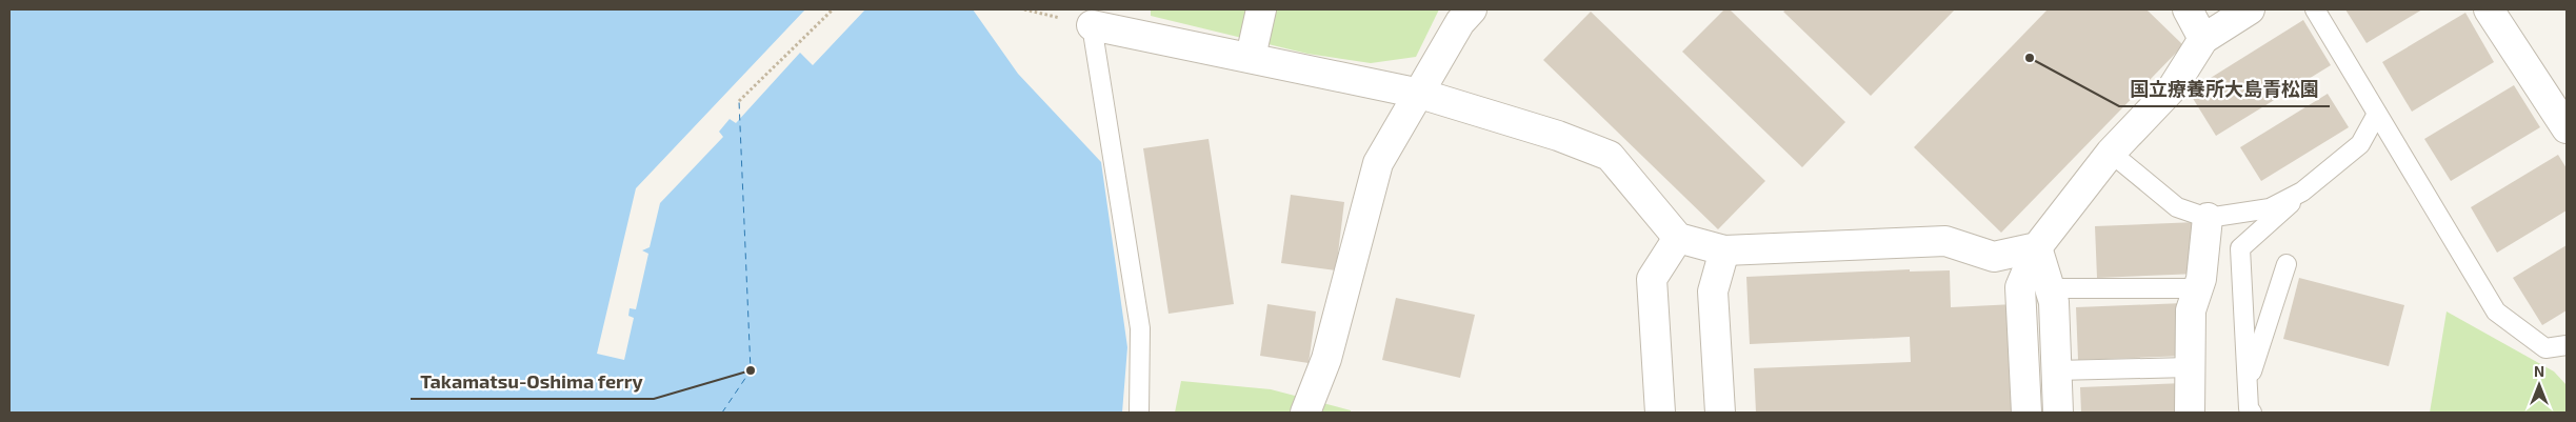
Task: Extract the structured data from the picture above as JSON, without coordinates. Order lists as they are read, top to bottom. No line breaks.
{"places":["国立療養所大島青松園","Takamatsu-Oshima ferry"],"north":"top"}
